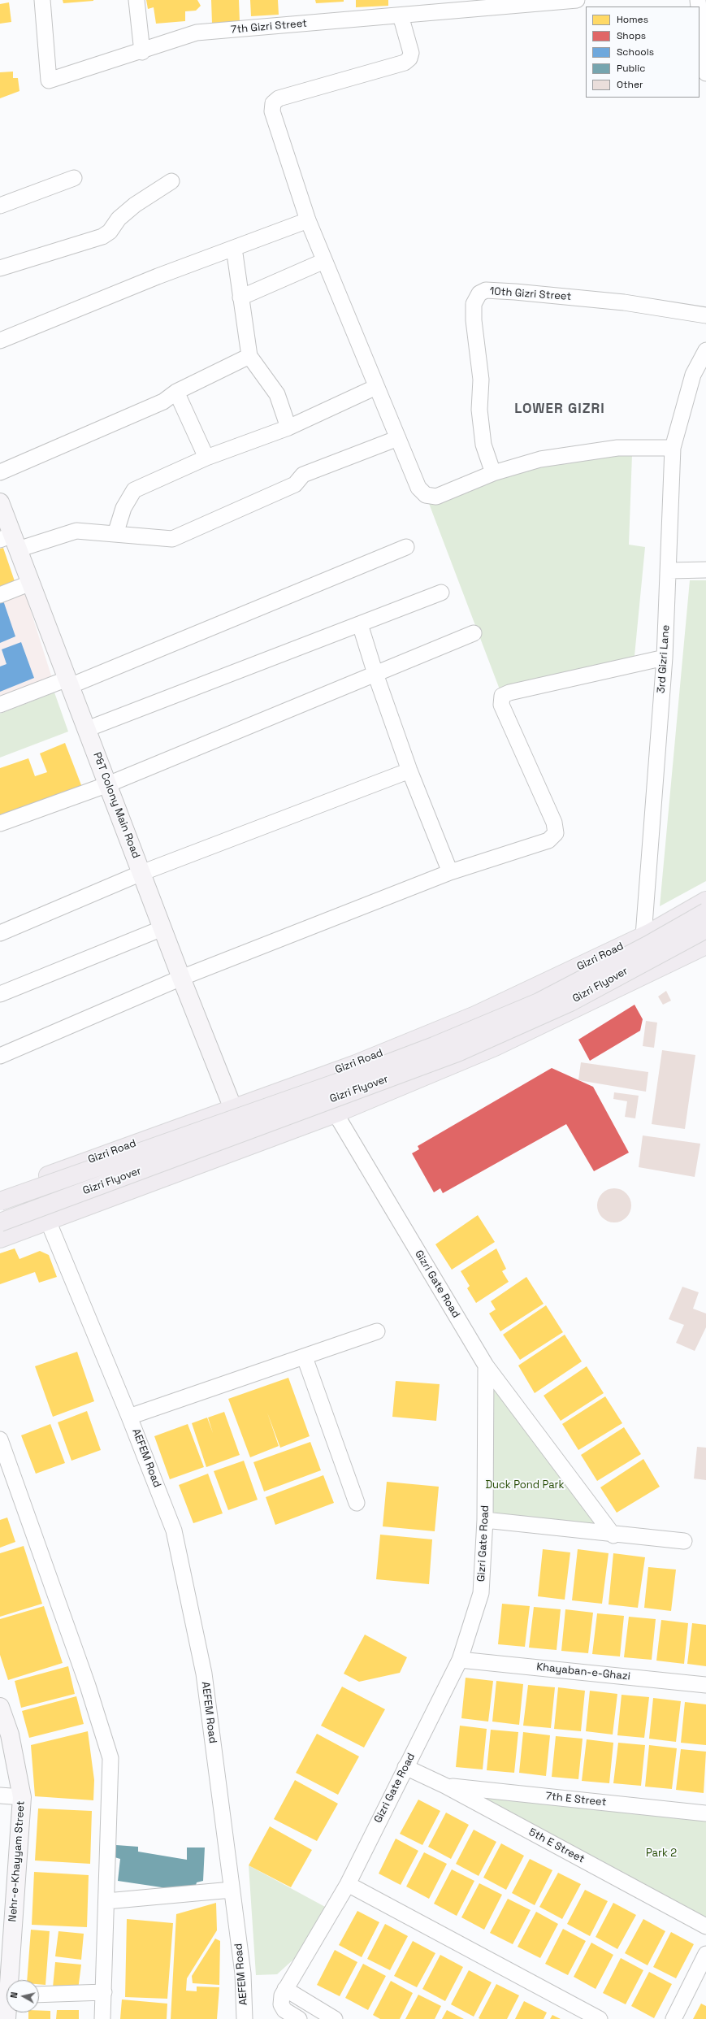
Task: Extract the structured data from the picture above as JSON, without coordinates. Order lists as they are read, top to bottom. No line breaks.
{"streets":{"main road":["Gizri Road","Gizri Flyover"],"street":["7th Gizri Street","10th Gizri Street","3rd Gizri Lane","P&T Colony Main Road","Gizri Gate Road","AEFEM Road","Khayaban-e-Ghazi","7th E Street","5th E Street","Nehr-e-Khayyam Street"]},"crossings":[["3rd Gizri Lane","Gizri Road"],["P&T Colony Main Road","Gizri Road"],["Gizri Road","Gizri Gate Road"],["Gizri Gate Road","Khayaban-e-Ghazi"],["Gizri Gate Road","5th E Street"],["7th E Street","5th E Street"]],"districts":["LOWER GIZRI"],"parks":["Duck Pond Park","Park 2"],"legend":["Homes","Shops","Schools","Public","Other"],"north":"left"}
